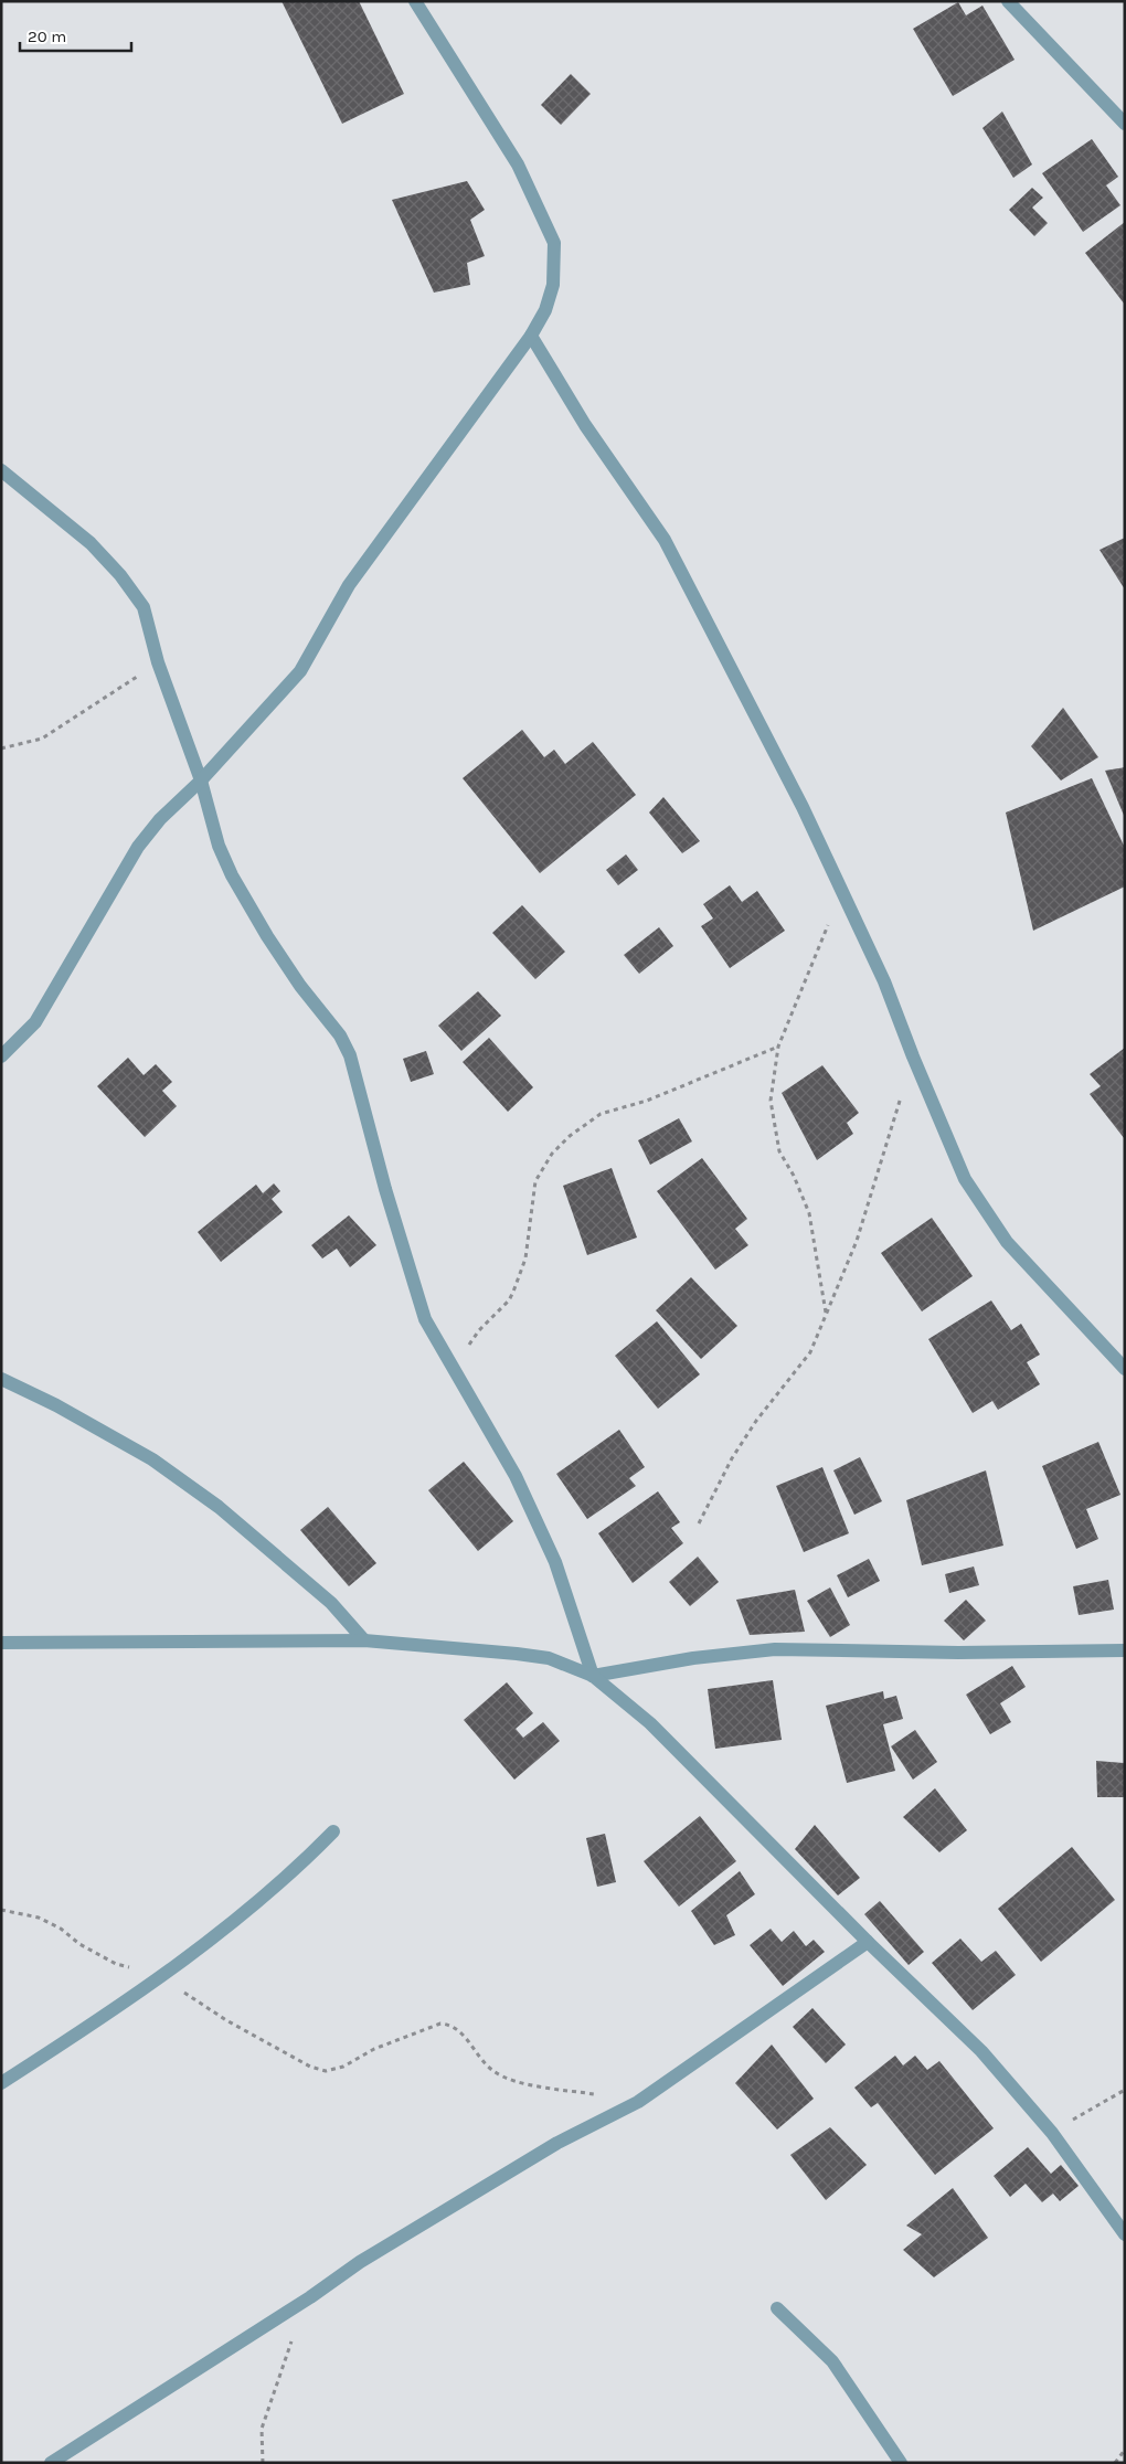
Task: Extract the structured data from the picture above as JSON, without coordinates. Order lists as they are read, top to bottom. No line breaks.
{"scale_bar":"20 m"}
